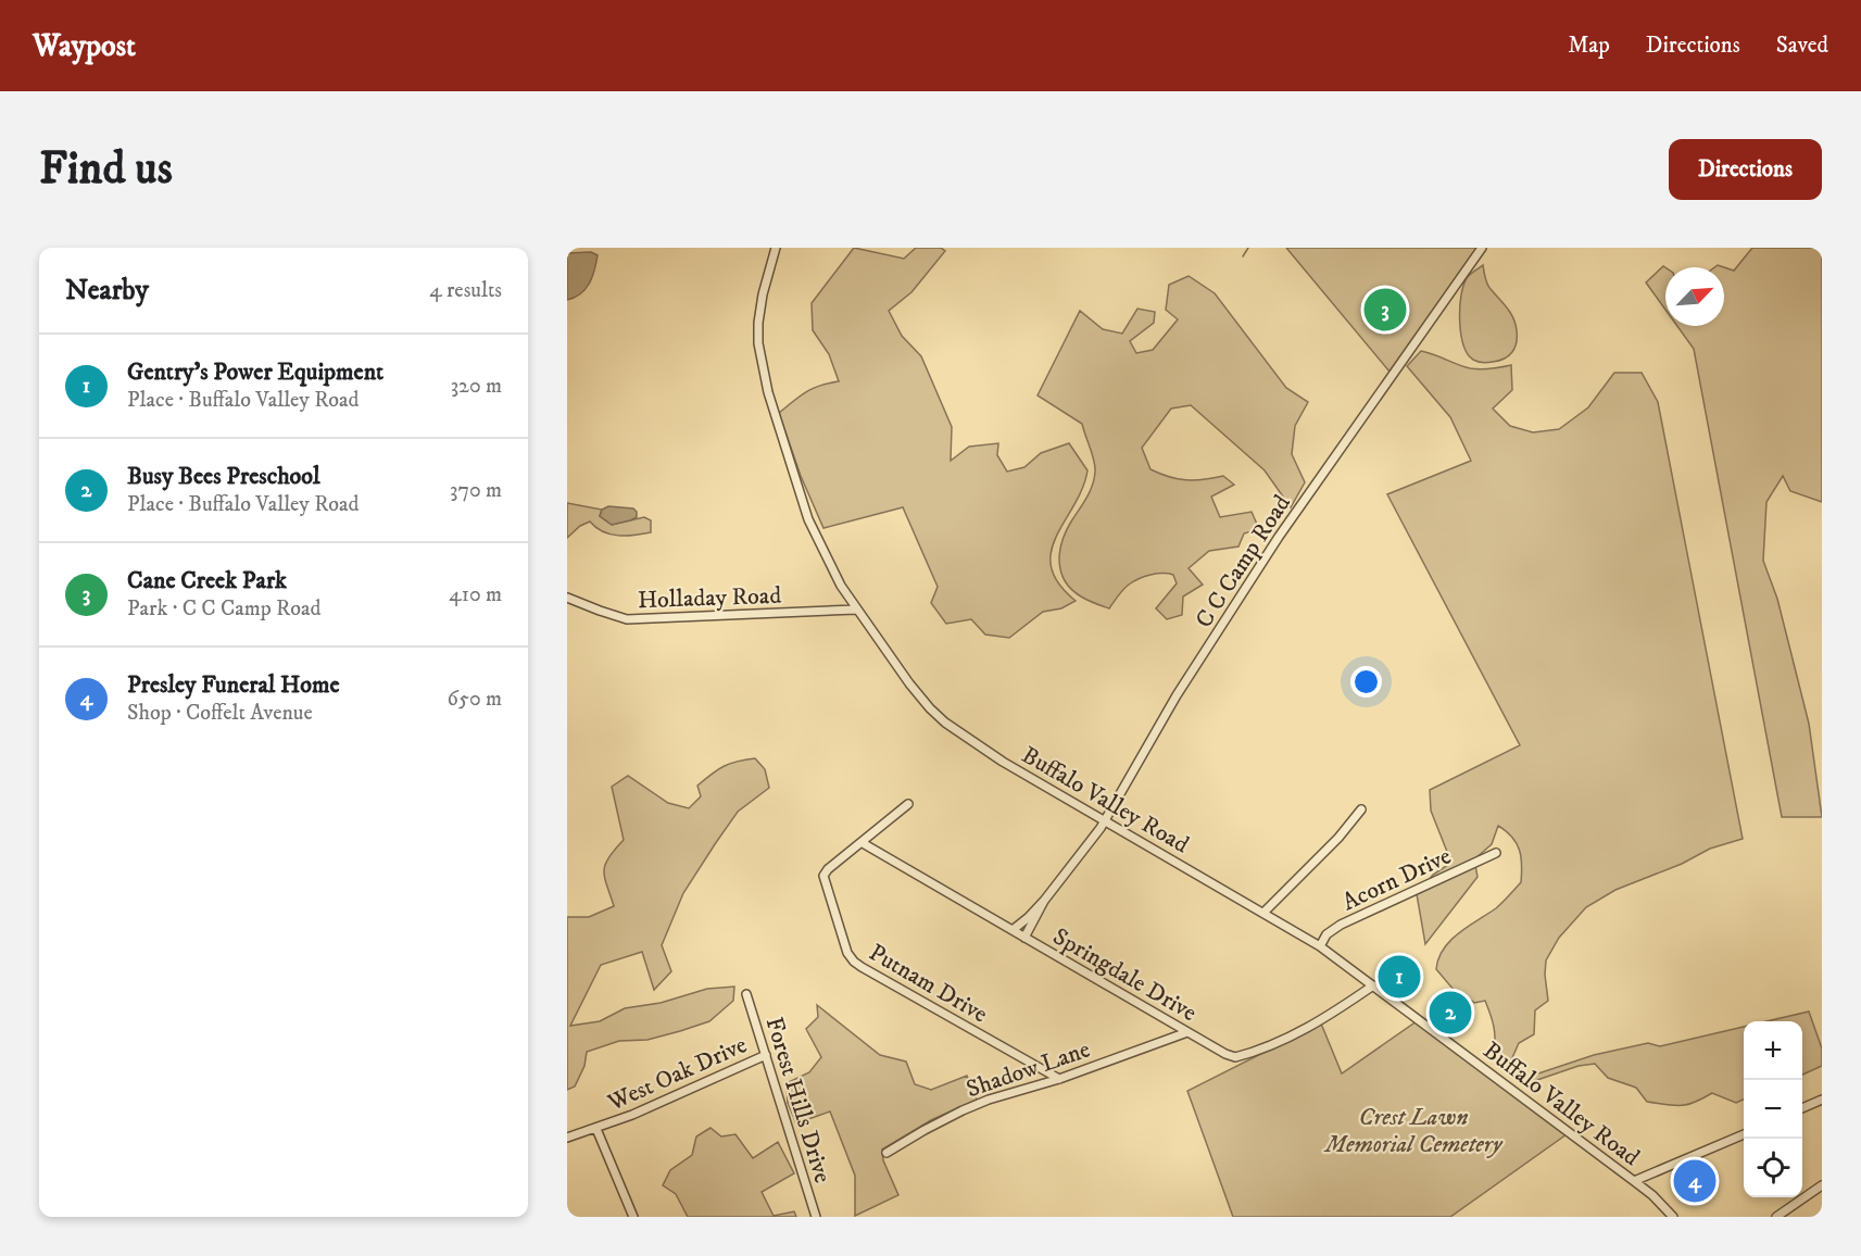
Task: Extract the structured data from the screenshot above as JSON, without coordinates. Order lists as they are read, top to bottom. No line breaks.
{"streets":{"street":["C C Camp Road","Holladay Road","Buffalo Valley Road","Acorn Drive","Springdale Drive","Putnam Drive","Shadow Lane","West Oak Drive","Forest Hills Drive"]},"crossings":[["C C Camp Road","Buffalo Valley Road"],["Holladay Road","Buffalo Valley Road"],["Buffalo Valley Road","Acorn Drive"],["Buffalo Valley Road","Springdale Drive"],["Springdale Drive","Putnam Drive"],["Springdale Drive","Shadow Lane"],["Putnam Drive","Shadow Lane"],["West Oak Drive","Forest Hills Drive"]],"parks":["Crest Lawn Memorial Cemetery"],"north":"top right","page":{"header":"Waypost","nav":["Map","Directions","Saved"],"buttons":"Directions","title":"Find us","heading":["Nearby","4 results"],"pins":["3","1","2","4"],"list":[{"mark":"1","name":"Gentry's Power Equipment","note":"Place · Buffalo Valley Road","value":"320 m"},{"mark":"2","name":"Busy Bees Preschool","note":"Place · Buffalo Valley Road","value":"370 m"},{"mark":"3","name":"Cane Creek Park","note":"Park · C C Camp Road","value":"410 m"},{"mark":"4","name":"Presley Funeral Home","note":"Shop · Coffelt Avenue","value":"650 m"}],"map_buttons":["+","−"]}}
